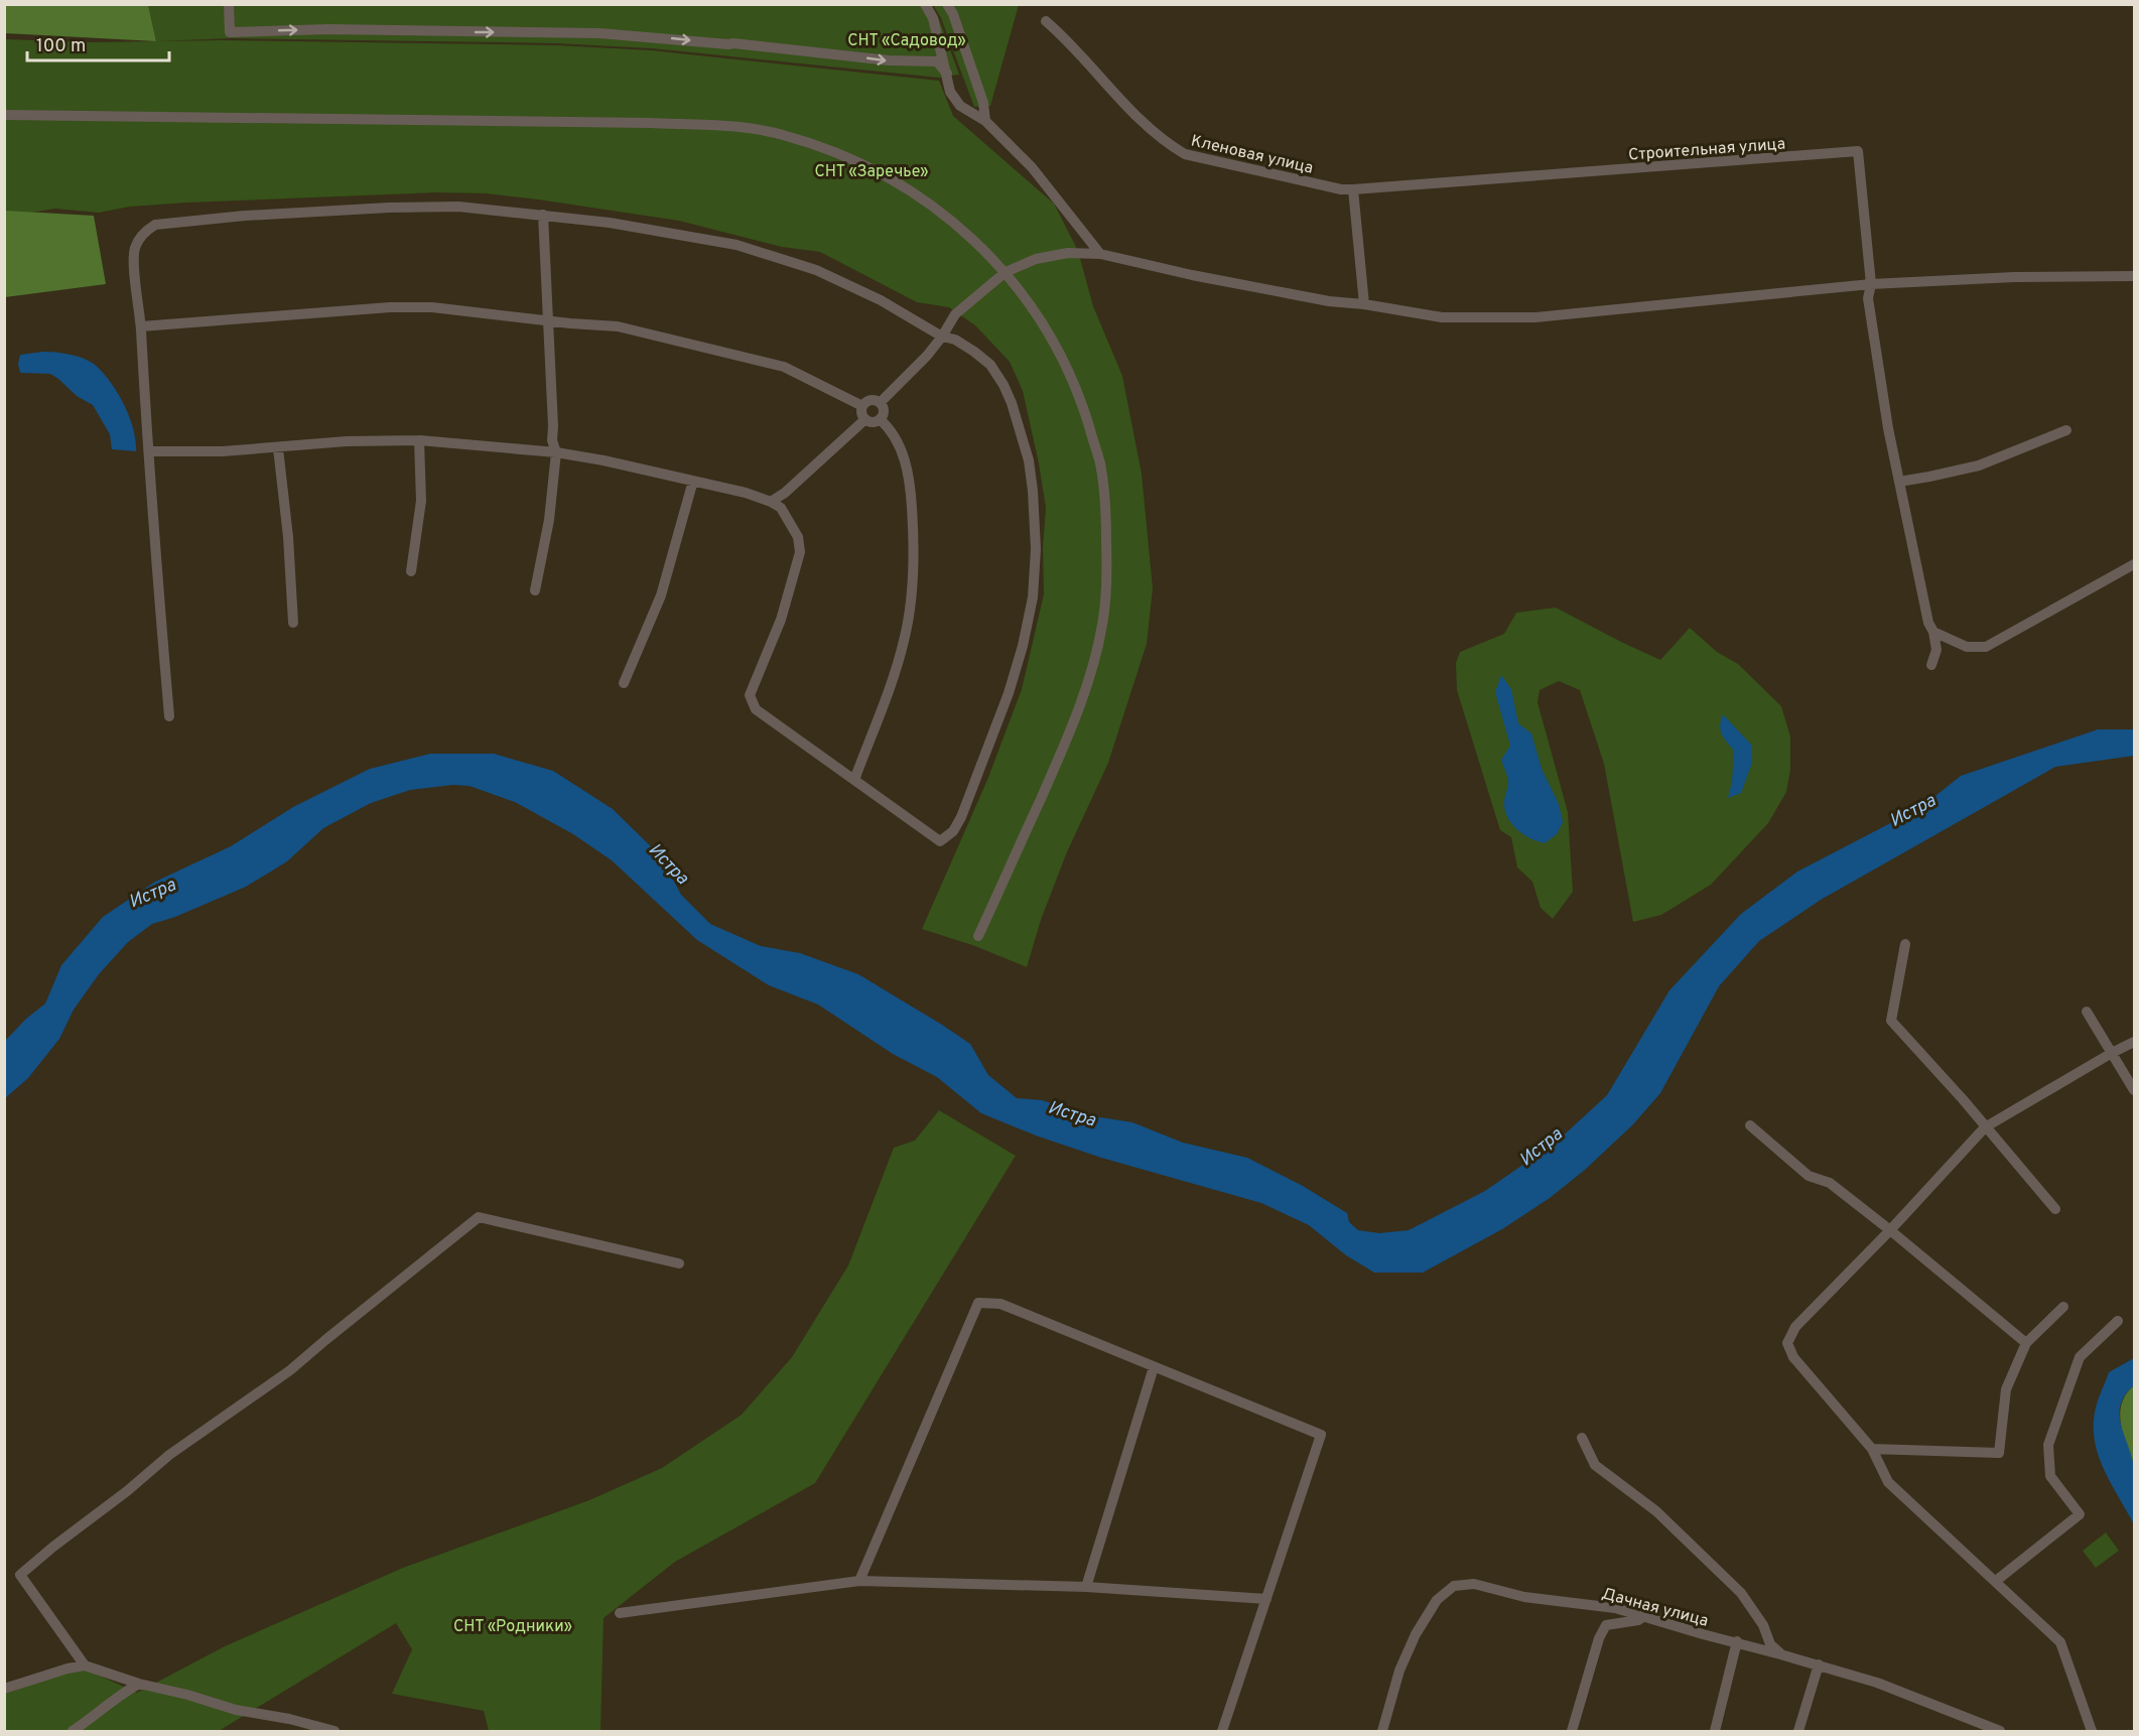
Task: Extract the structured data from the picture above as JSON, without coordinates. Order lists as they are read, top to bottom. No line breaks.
{"streets":{"street":["Строительная улица","Кленовая улица","Дачная улица"]},"crossings":[["Строительная улица","Кленовая улица"]],"water":["Истра"],"parks":["СНТ «Садовод»","СНТ «Заречье»","СНТ «Родники»"],"scale_bar":"100 m"}
